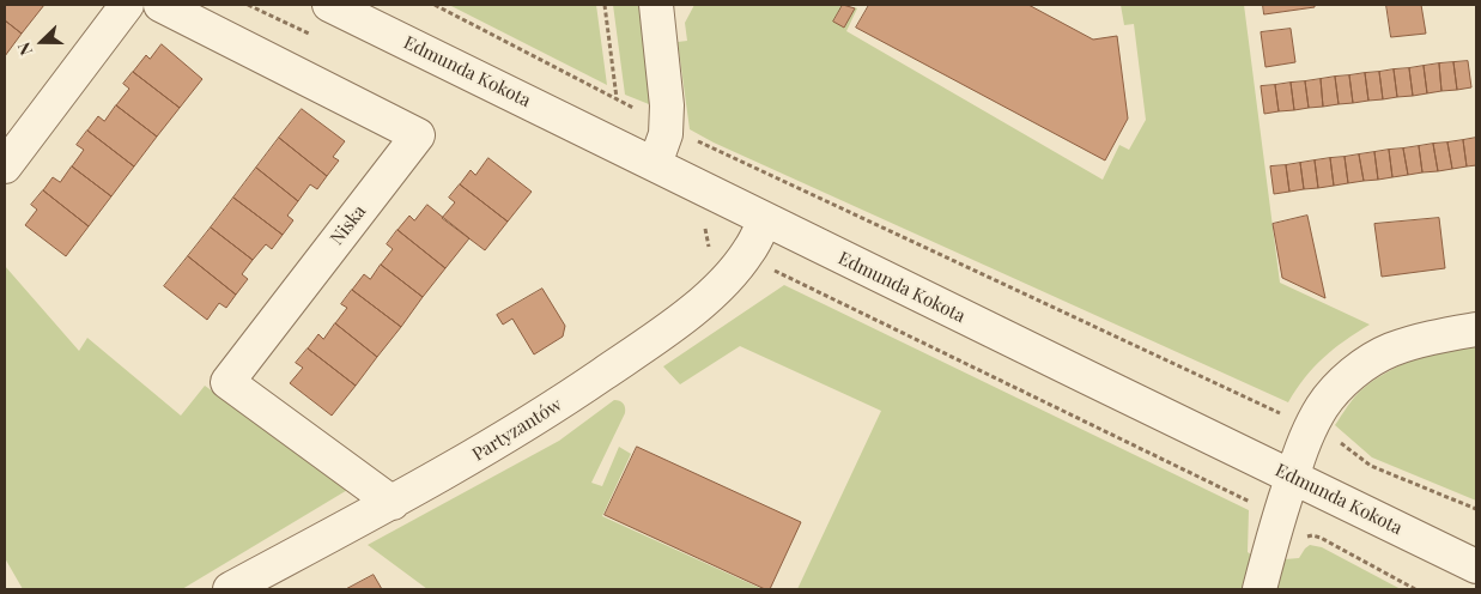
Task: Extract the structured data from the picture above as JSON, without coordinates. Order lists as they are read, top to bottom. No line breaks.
{"streets":{"street":["Edmunda Kokota","Niska","Partyzantów"]},"crossings":[["Edmunda Kokota","Partyzantów"],["Niska","Partyzantów"]],"north":"left"}
